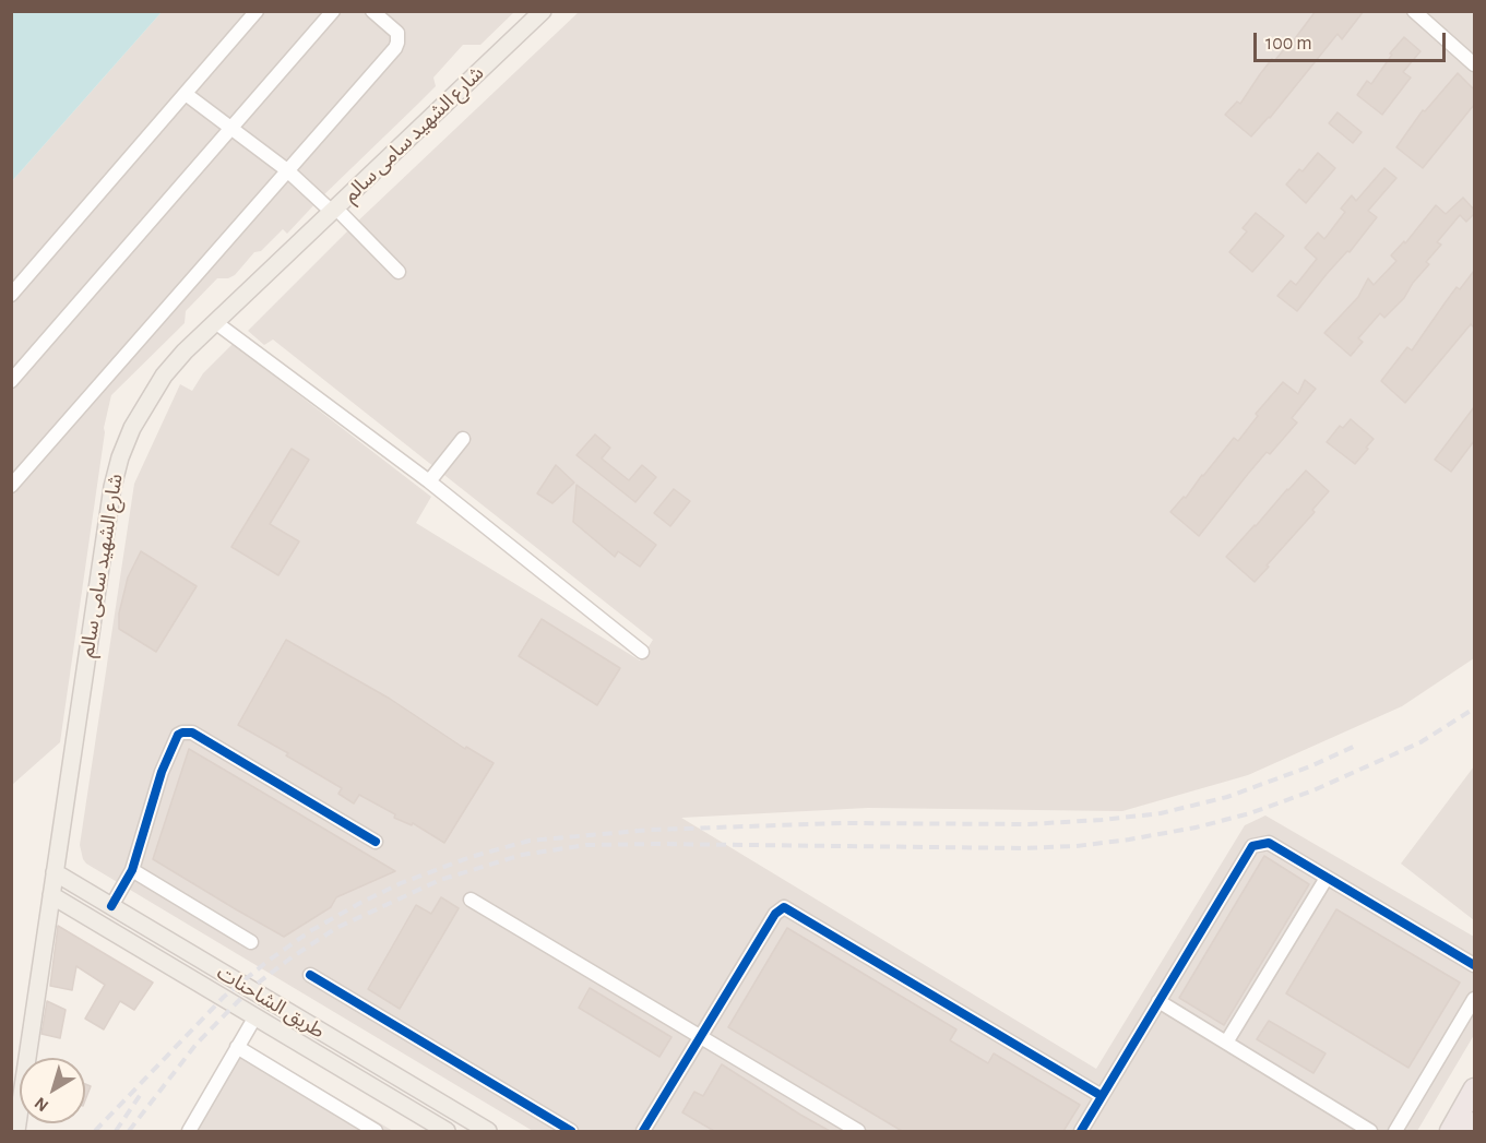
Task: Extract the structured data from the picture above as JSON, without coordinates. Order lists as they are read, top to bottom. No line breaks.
{"streets":{"main road":["شارع الشهيد سامى سالم","طريق الشاحنات"]},"crossings":[["شارع الشهيد سامى سالم","طريق الشاحنات"]],"scale_bar":"100 m","north":"bottom left"}
